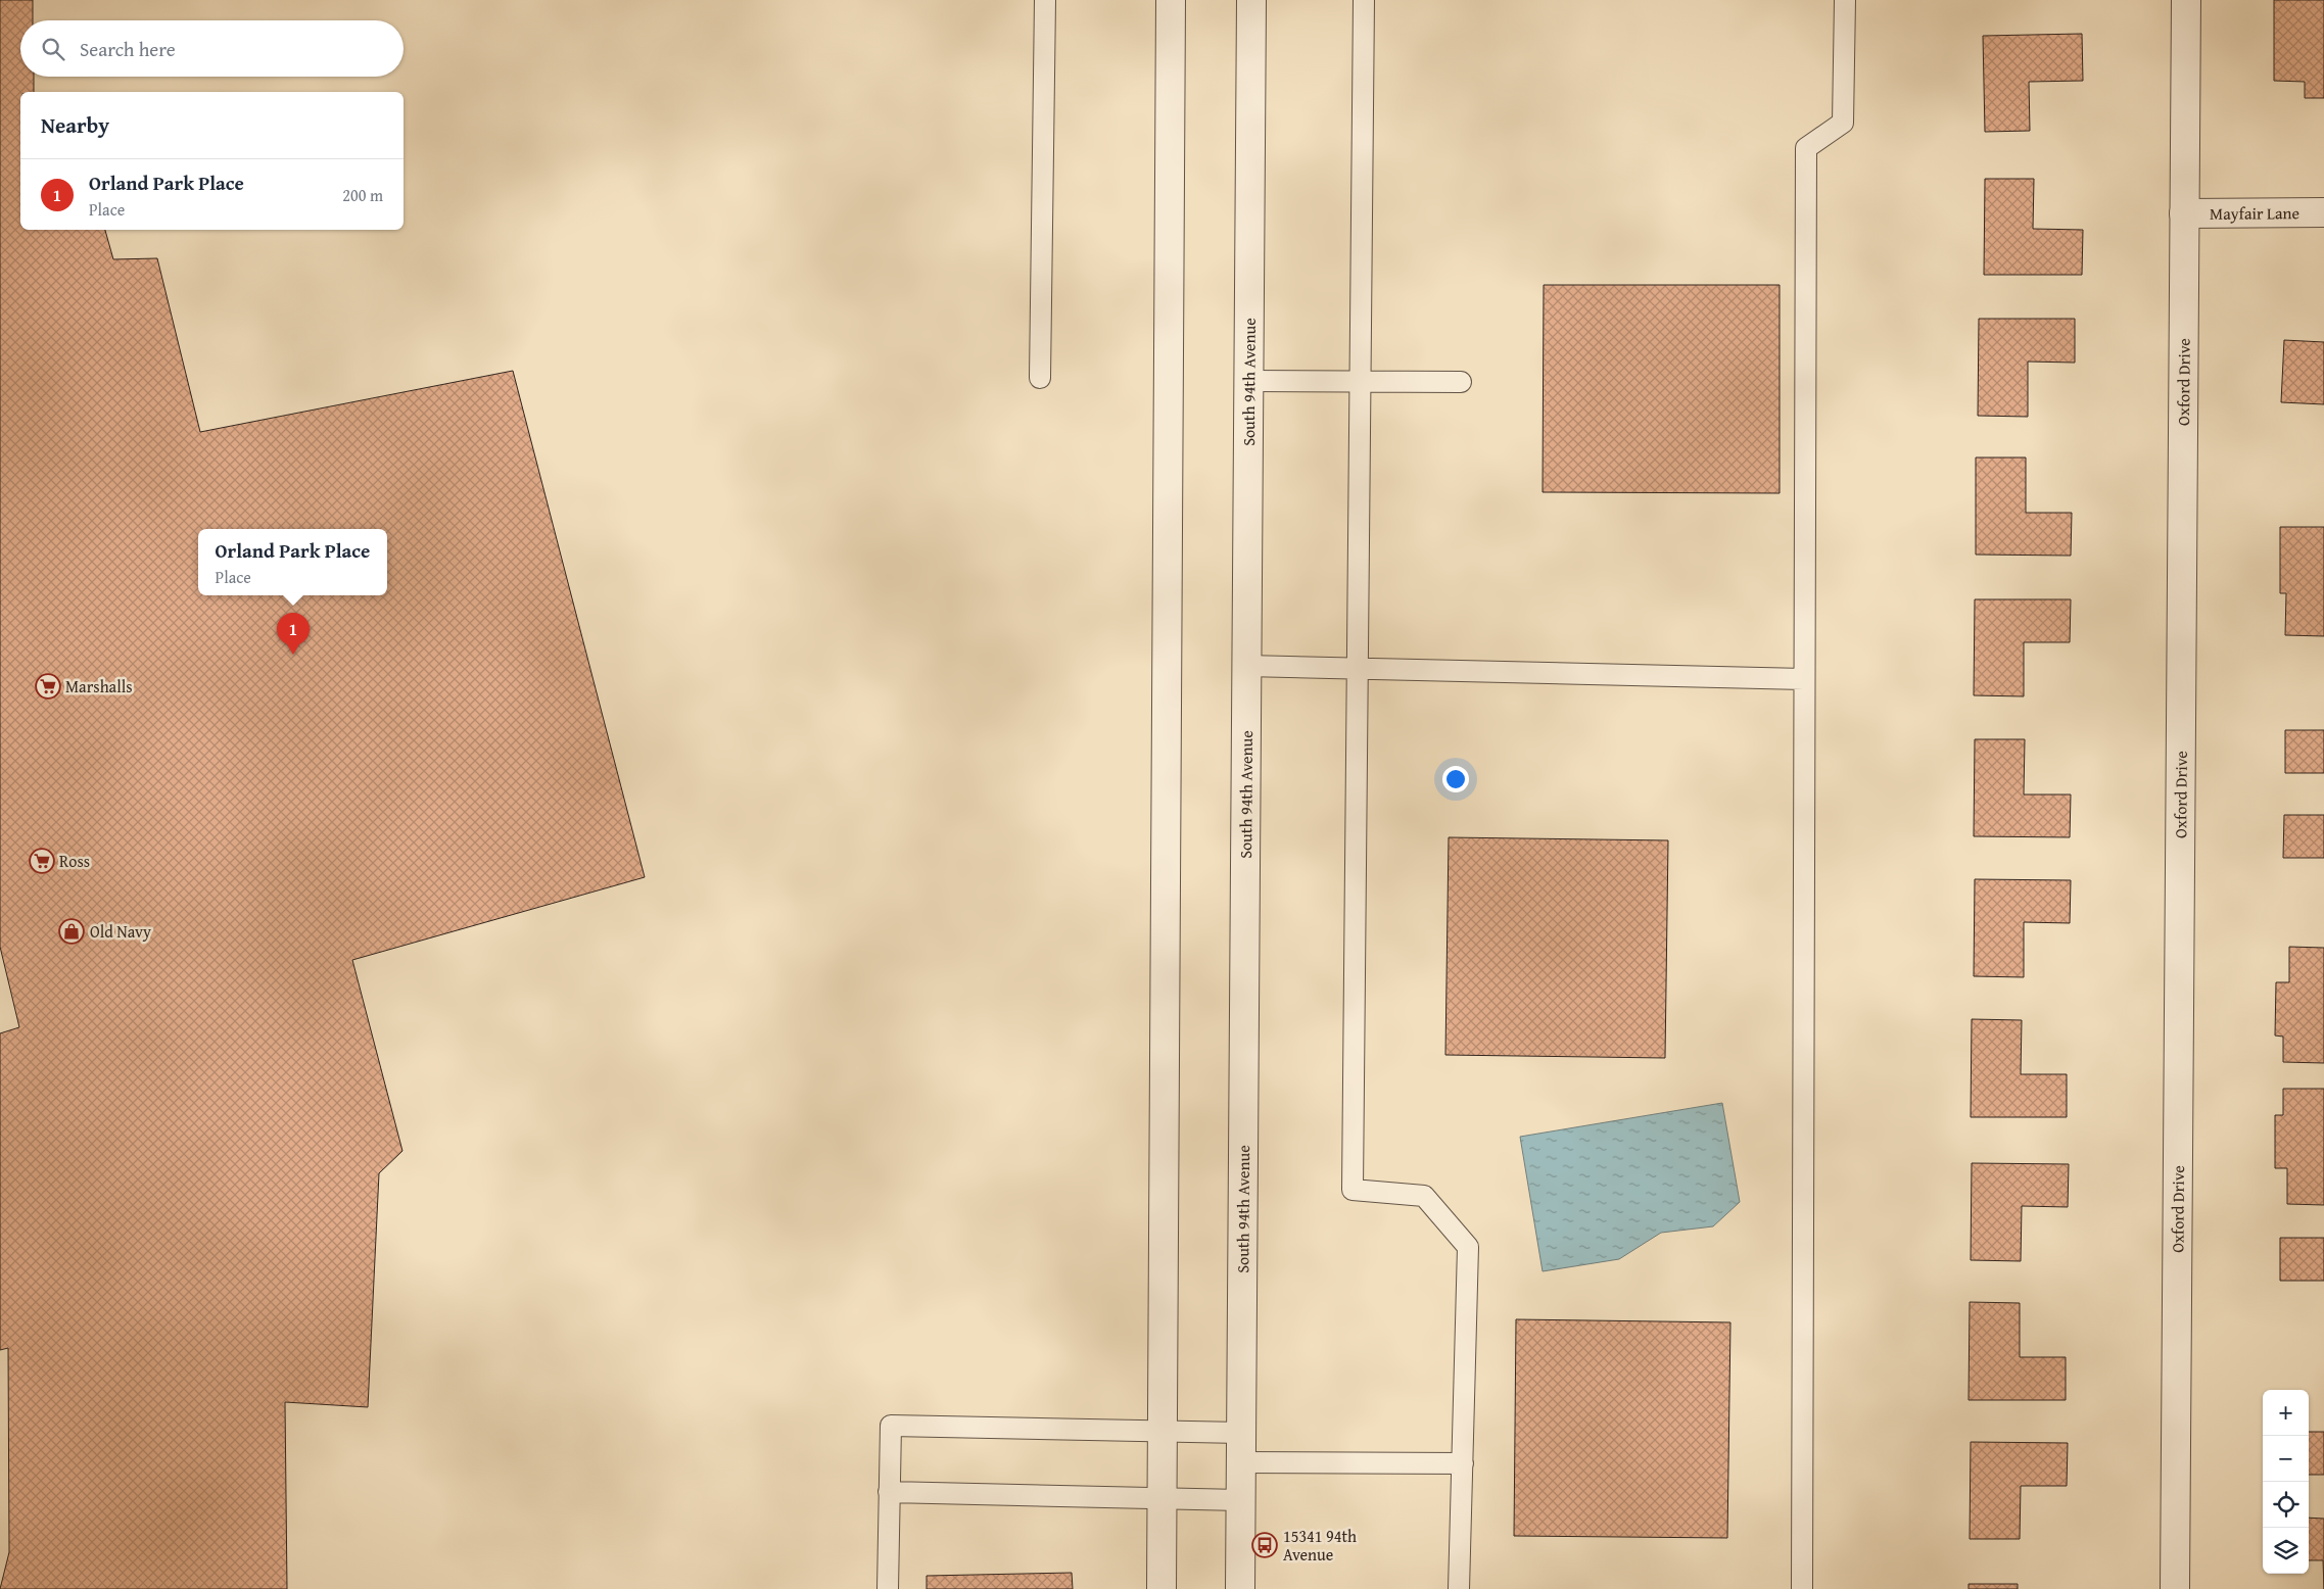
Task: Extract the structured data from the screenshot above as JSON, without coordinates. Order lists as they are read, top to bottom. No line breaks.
{"streets":{"street":["Mayfair Lane","South 94th Avenue","Oxford Drive"]},"crossings":[["Mayfair Lane","Oxford Drive"]],"places":{"supermarket":["Marshalls","Ross"],"shop":["Old Navy"],"bus stop":["15341 94th Avenue"]},"page":{"search":"Search here","heading":"Nearby","list":[{"mark":"1","name":"Orland Park Place","note":"Place","value":"200 m"}],"popup":["Orland Park Place","Place"],"pins":"1","map_buttons":["+","−"]}}
